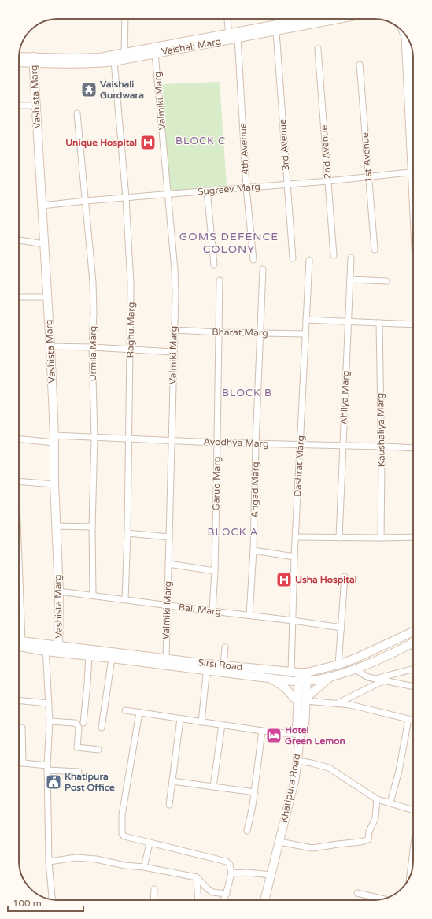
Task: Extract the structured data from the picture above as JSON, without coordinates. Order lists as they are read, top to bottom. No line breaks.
{"streets":{"street":["Vaishali Marg","Vashista Marg","Valmiki Marg","3rd Avenue","4th Avenue","2nd Avenue","1st Avenue","Sugreev Marg","Raghu Marg","Bharat Marg","Urmila Marg","Ahilya Marg","Kaushaliya Marg","Ayodhya Marg","Dashrat Marg","Garud Marg","Angad Marg","Bali Marg","Sirsi Road","Khatipura Road"]},"crossings":[["Vaishali Marg","Vashista Marg"],["Vaishali Marg","Valmiki Marg"],["Vaishali Marg","3rd Avenue"],["Vaishali Marg","4th Avenue"],["Vaishali Marg","Raghu Marg"],["Vashista Marg","Sugreev Marg"],["Vashista Marg","Ayodhya Marg"],["Vashista Marg","Bali Marg"],["Vashista Marg","Sirsi Road"],["Valmiki Marg","Sugreev Marg"],["Valmiki Marg","Bharat Marg"],["Valmiki Marg","Ayodhya Marg"],["Valmiki Marg","Bali Marg"],["Valmiki Marg","Sirsi Road"],["3rd Avenue","Sugreev Marg"],["4th Avenue","Sugreev Marg"],["2nd Avenue","Sugreev Marg"],["1st Avenue","Sugreev Marg"],["Sugreev Marg","Raghu Marg"],["Sugreev Marg","Urmila Marg"],["Raghu Marg","Ayodhya Marg"],["Raghu Marg","Bali Marg"],["Bharat Marg","Dashrat Marg"],["Bharat Marg","Garud Marg"],["Bharat Marg","Angad Marg"],["Urmila Marg","Ayodhya Marg"],["Urmila Marg","Bali Marg"],["Ahilya Marg","Ayodhya Marg"],["Kaushaliya Marg","Ayodhya Marg"],["Ayodhya Marg","Dashrat Marg"],["Ayodhya Marg","Garud Marg"],["Ayodhya Marg","Angad Marg"],["Dashrat Marg","Bali Marg"],["Dashrat Marg","Sirsi Road"],["Garud Marg","Bali Marg"],["Angad Marg","Bali Marg"],["Sirsi Road","Khatipura Road"]],"districts":["BLOCK C","GOMS DEFENCE COLONY","BLOCK B","BLOCK A"],"places":{"temple":["Vaishali Gurdwara"],"hospital":["Unique Hospital","Usha Hospital"],"hotel":["Hotel Green Lemon"],"public building":["Khatipura Post Office"]},"scale_bar":"100 m"}
